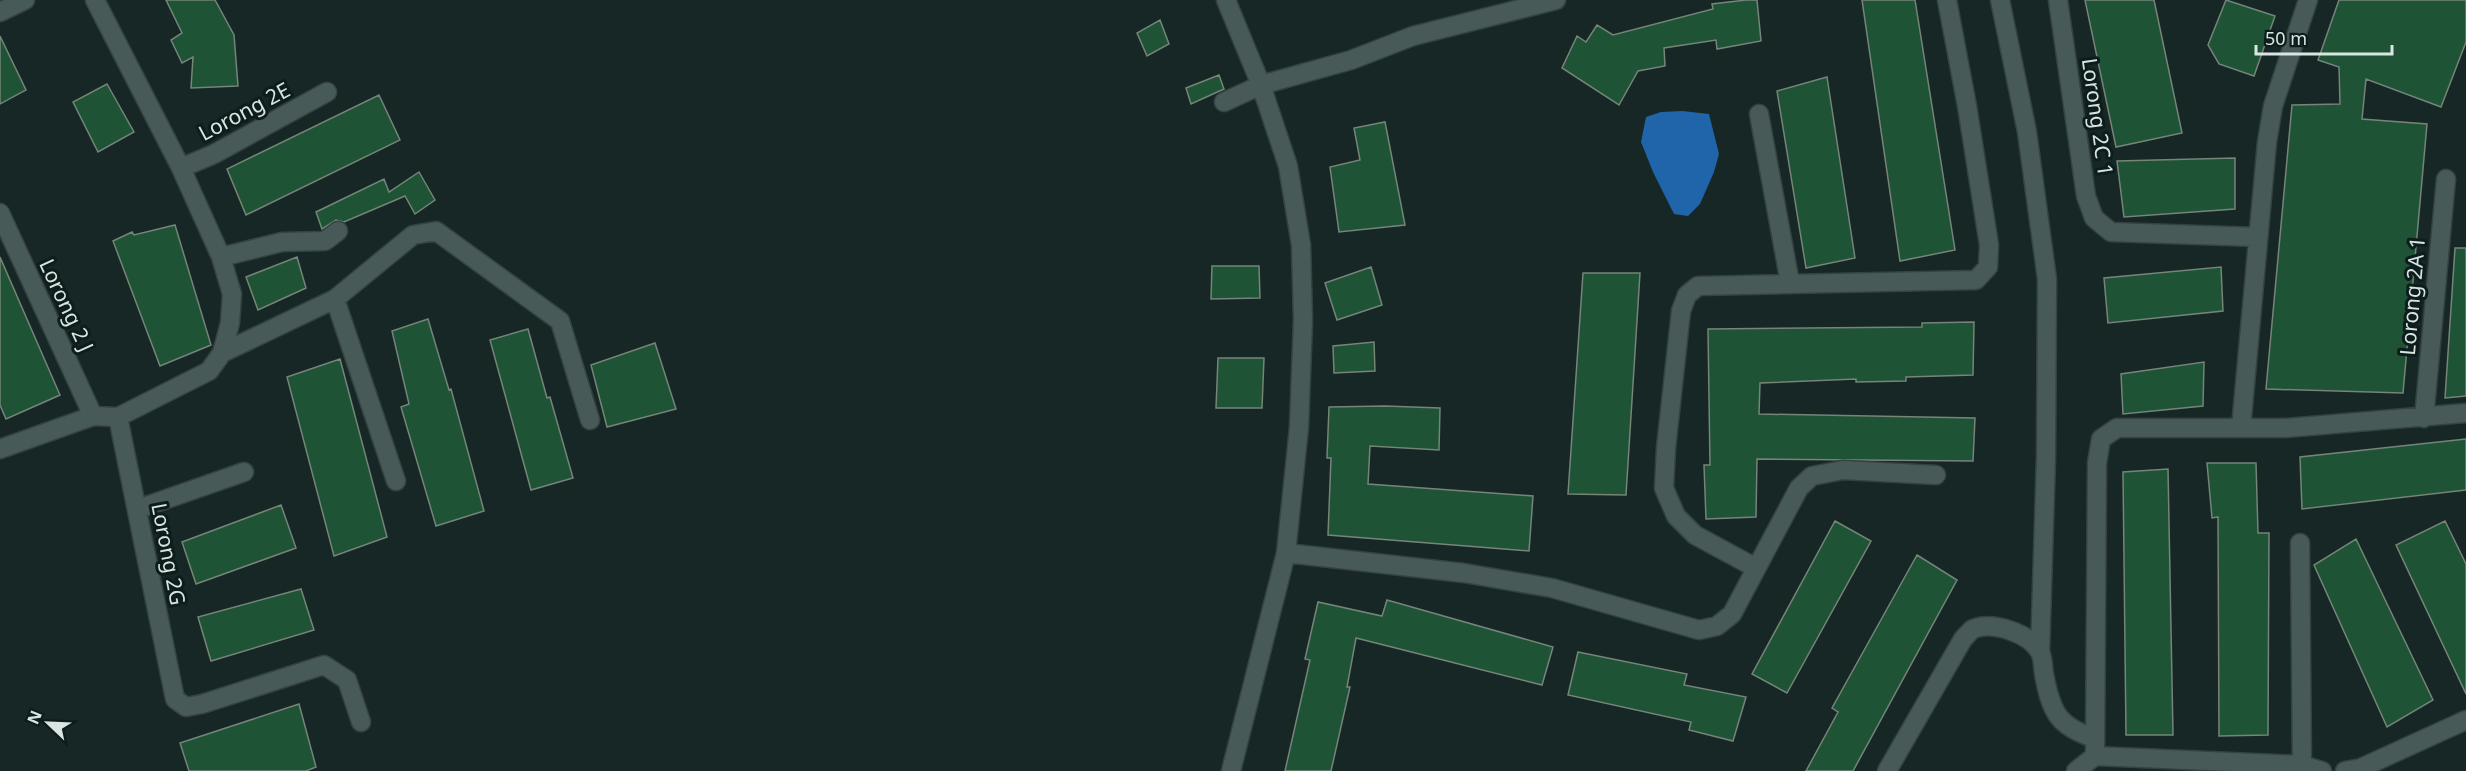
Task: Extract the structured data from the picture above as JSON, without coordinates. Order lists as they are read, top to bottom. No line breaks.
{"streets":{"street":["Lorong 2E","Lorong 2C 1","Lorong 2A 1","Lorong 2 J","Lorong 2G"]},"scale_bar":"50 m","north":"top left"}
